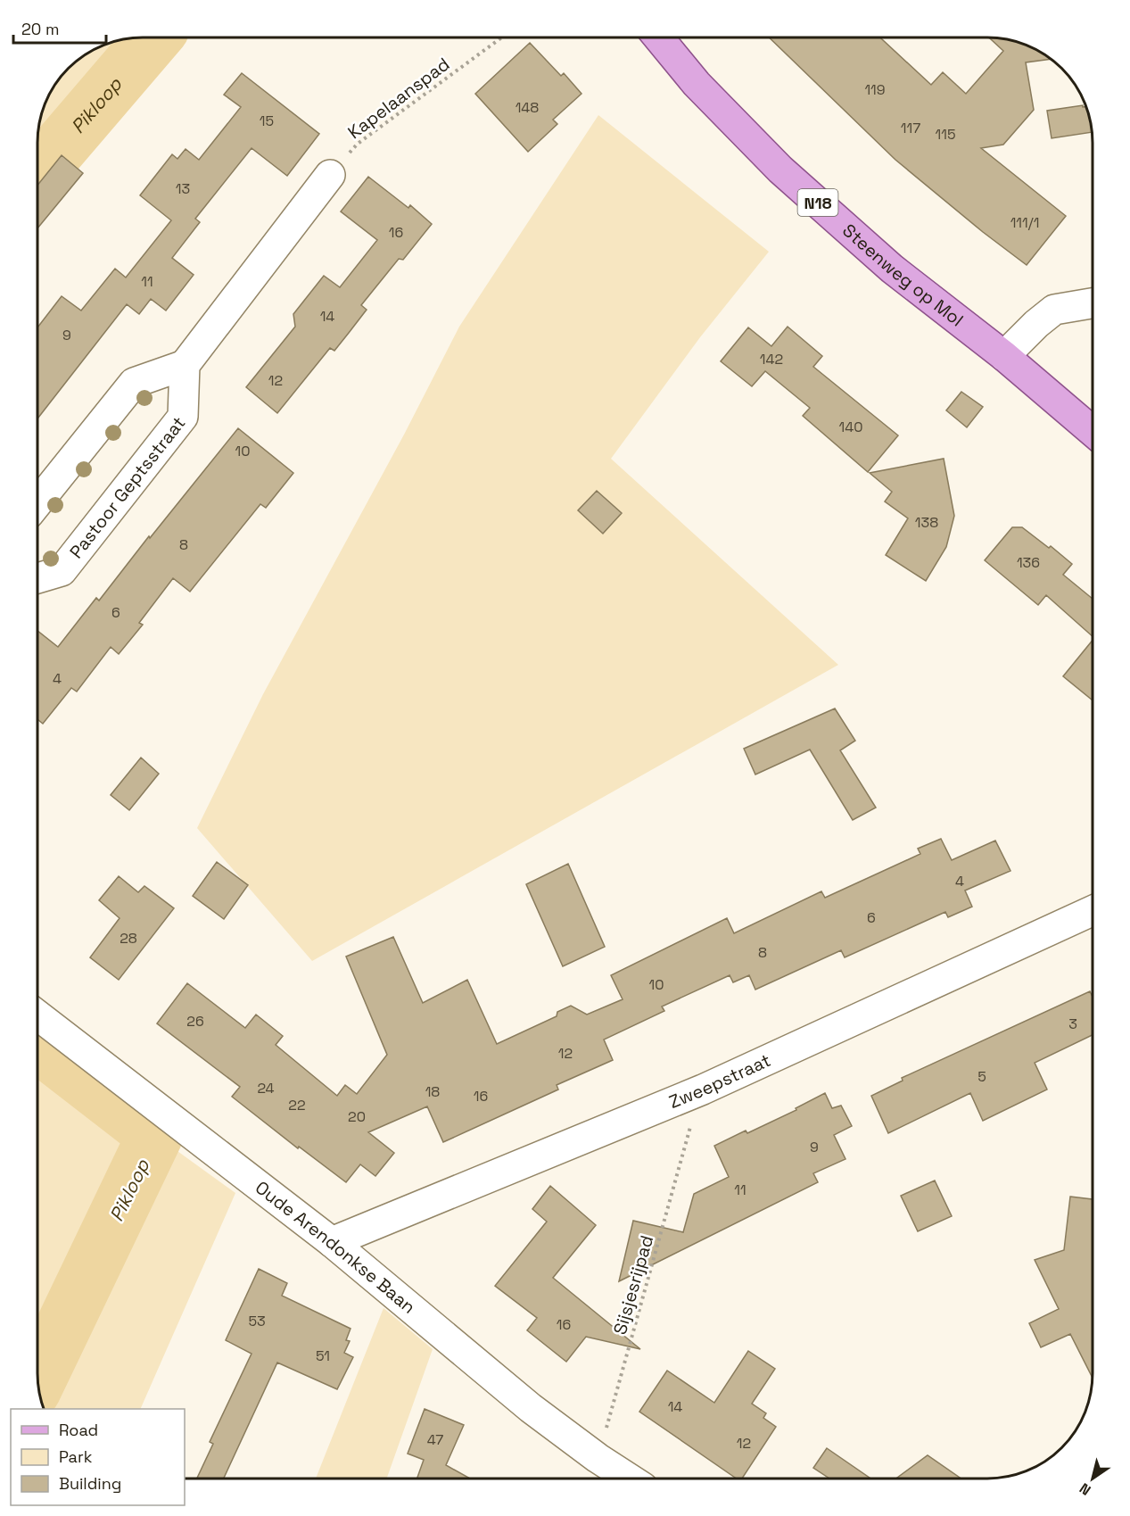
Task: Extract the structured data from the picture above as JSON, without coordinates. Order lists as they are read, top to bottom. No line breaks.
{"streets":{"main road":["N18","Steenweg op Mol"],"street":["Pastoor Geptsstraat","Zweepstraat","Oude Arendonkse Baan"],"path":["Kapelaanspad","Sijsjesrijpad"]},"crossings":[["Zweepstraat","Oude Arendonkse Baan"],["Zweepstraat","Sijsjesrijpad"],["Oude Arendonkse Baan","Sijsjesrijpad"]],"water":["Pikloop"],"house_numbers":["119","148","15","117","115","13","111/1","16","11","14","9","142","12","140","10","138","8","136","6","4","4","6","28","8","10","26","3","12","5","24","18","16","22","20","9","11","53","16","51","14","47","12"],"legend":["Road","Park","Building"],"scale_bar":"20 m","north":"bottom left"}
